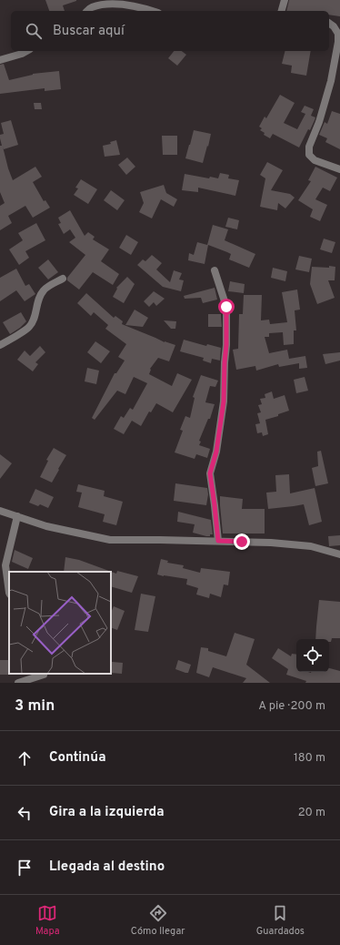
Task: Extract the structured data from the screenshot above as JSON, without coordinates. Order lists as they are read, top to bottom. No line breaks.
{"page":{"search":"Buscar aquí","heading":["3 min","A pie · 200 m"],"list":[["Continúa","180 m"],["Gira a la izquierda","20 m"],"Llegada al destino"],"nav":["Mapa","Cómo llegar","Guardados"]}}
